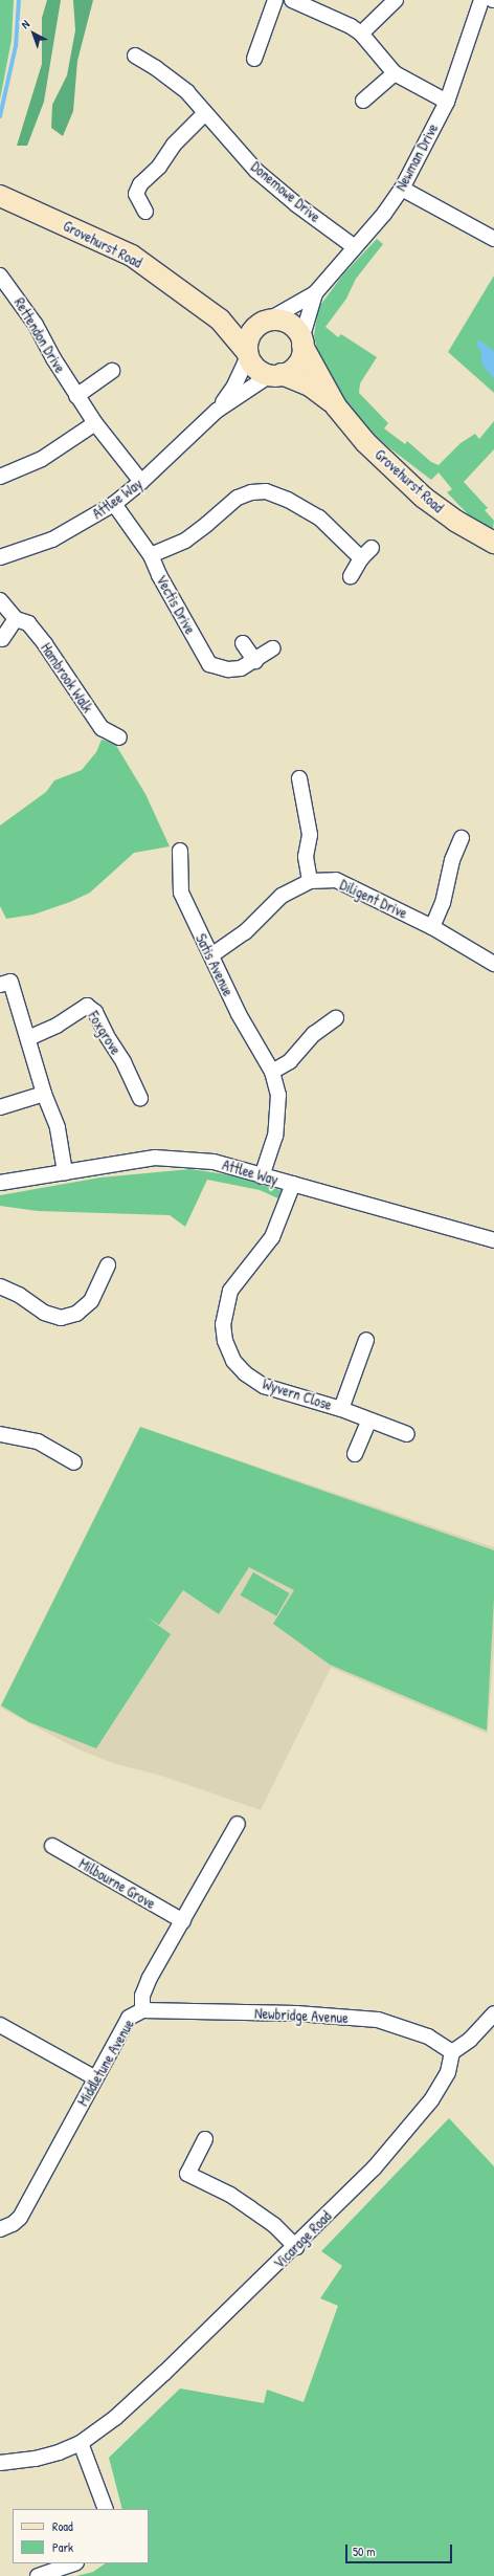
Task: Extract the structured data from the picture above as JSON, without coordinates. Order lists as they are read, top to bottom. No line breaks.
{"streets":{"street":["Newman Drive","Donemowe Drive","Grovehurst Road","Rettendon Drive","Attlee Way","Vectis Drive","Hambrook Walk","Diligent Drive","Satis Avenue","Foxgrove","Wyvern Close","Milbourne Grove","Newbridge Avenue","Middletune Avenue","Vicarage Road"]},"crossings":[["Newman Drive","Donemowe Drive"],["Newman Drive","Grovehurst Road"],["Newman Drive","Attlee Way"],["Grovehurst Road","Attlee Way"],["Rettendon Drive","Attlee Way"],["Attlee Way","Vectis Drive"],["Attlee Way","Satis Avenue"],["Attlee Way","Wyvern Close"],["Diligent Drive","Satis Avenue"],["Milbourne Grove","Middletune Avenue"],["Newbridge Avenue","Middletune Avenue"],["Newbridge Avenue","Vicarage Road"]],"legend":["Road","Park"],"scale_bar":"50 m","north":"top left"}
